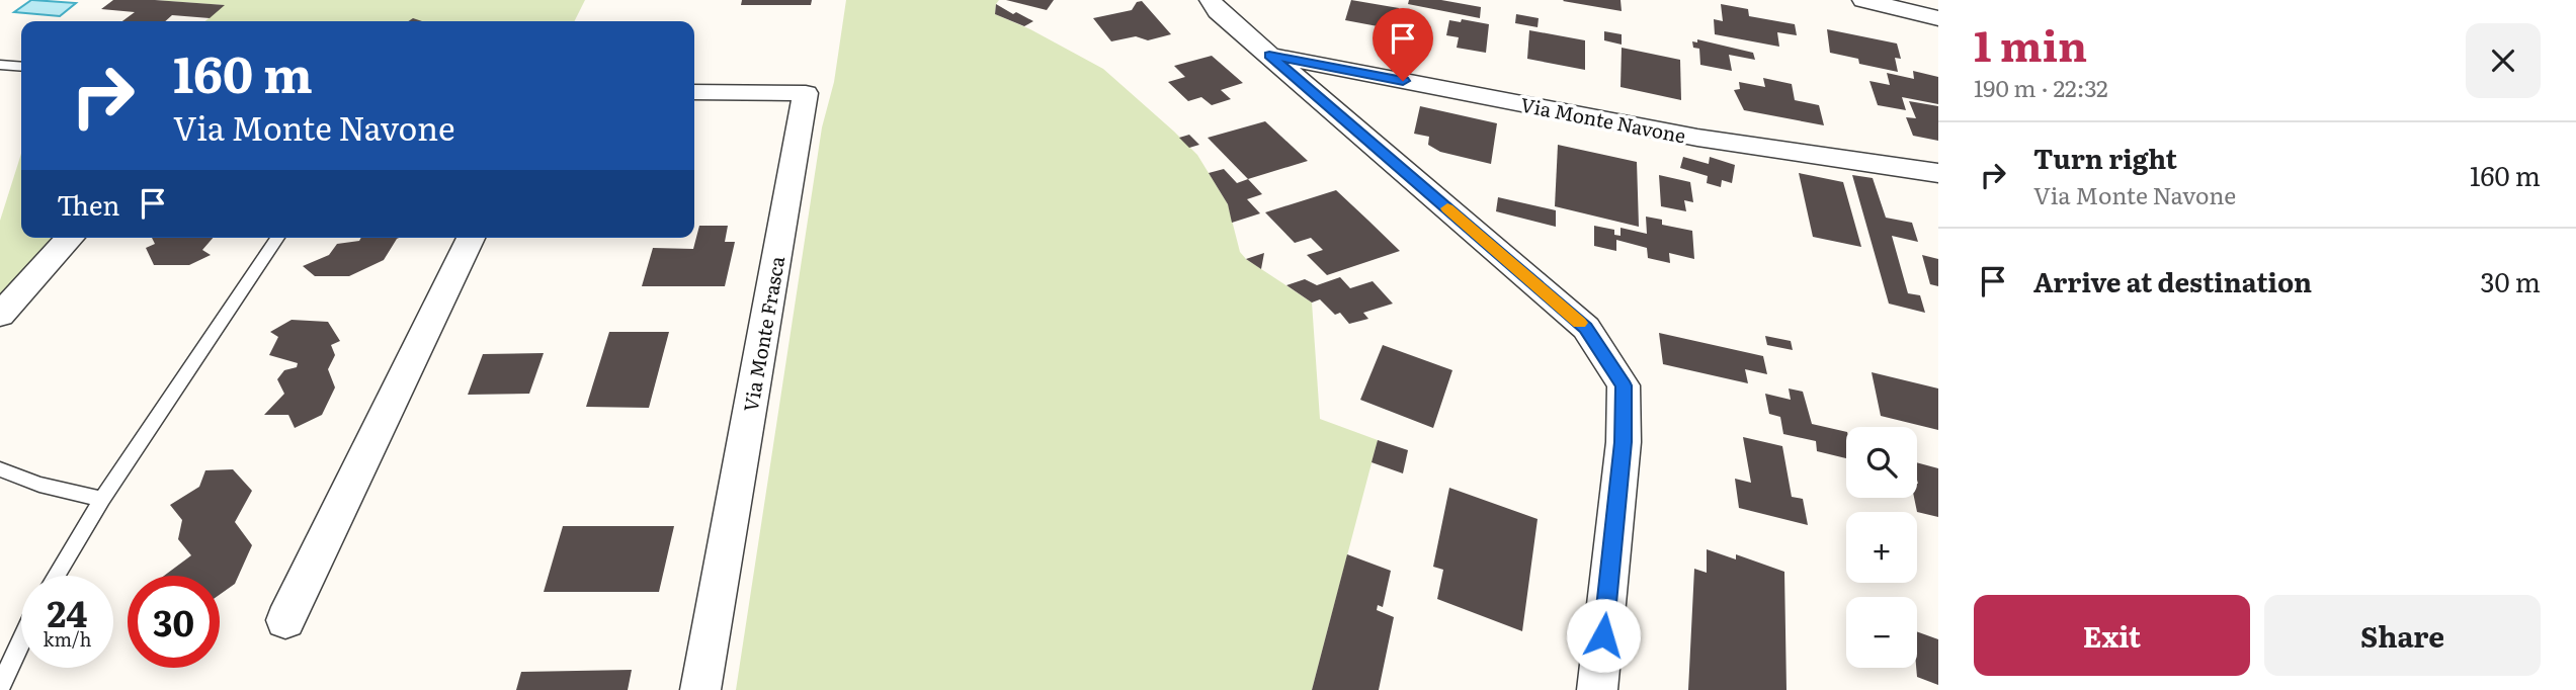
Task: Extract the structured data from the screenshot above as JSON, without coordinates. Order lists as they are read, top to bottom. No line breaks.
{"streets":{"street":["Via Monte Navone","Via Monte Frasca"]},"page":{"heading":["1 min","190 m · 22:32"],"turn":["160 m","Via Monte Navone"],"list":[{"name":"Turn right","note":"Via Monte Navone","value":"160 m"},{"name":"Arrive at destination","value":"30 m"}],"then":"Then","map_buttons":["+","−"],"speed":"24 km/h","limit":"30","buttons":["Exit","Share"]}}
